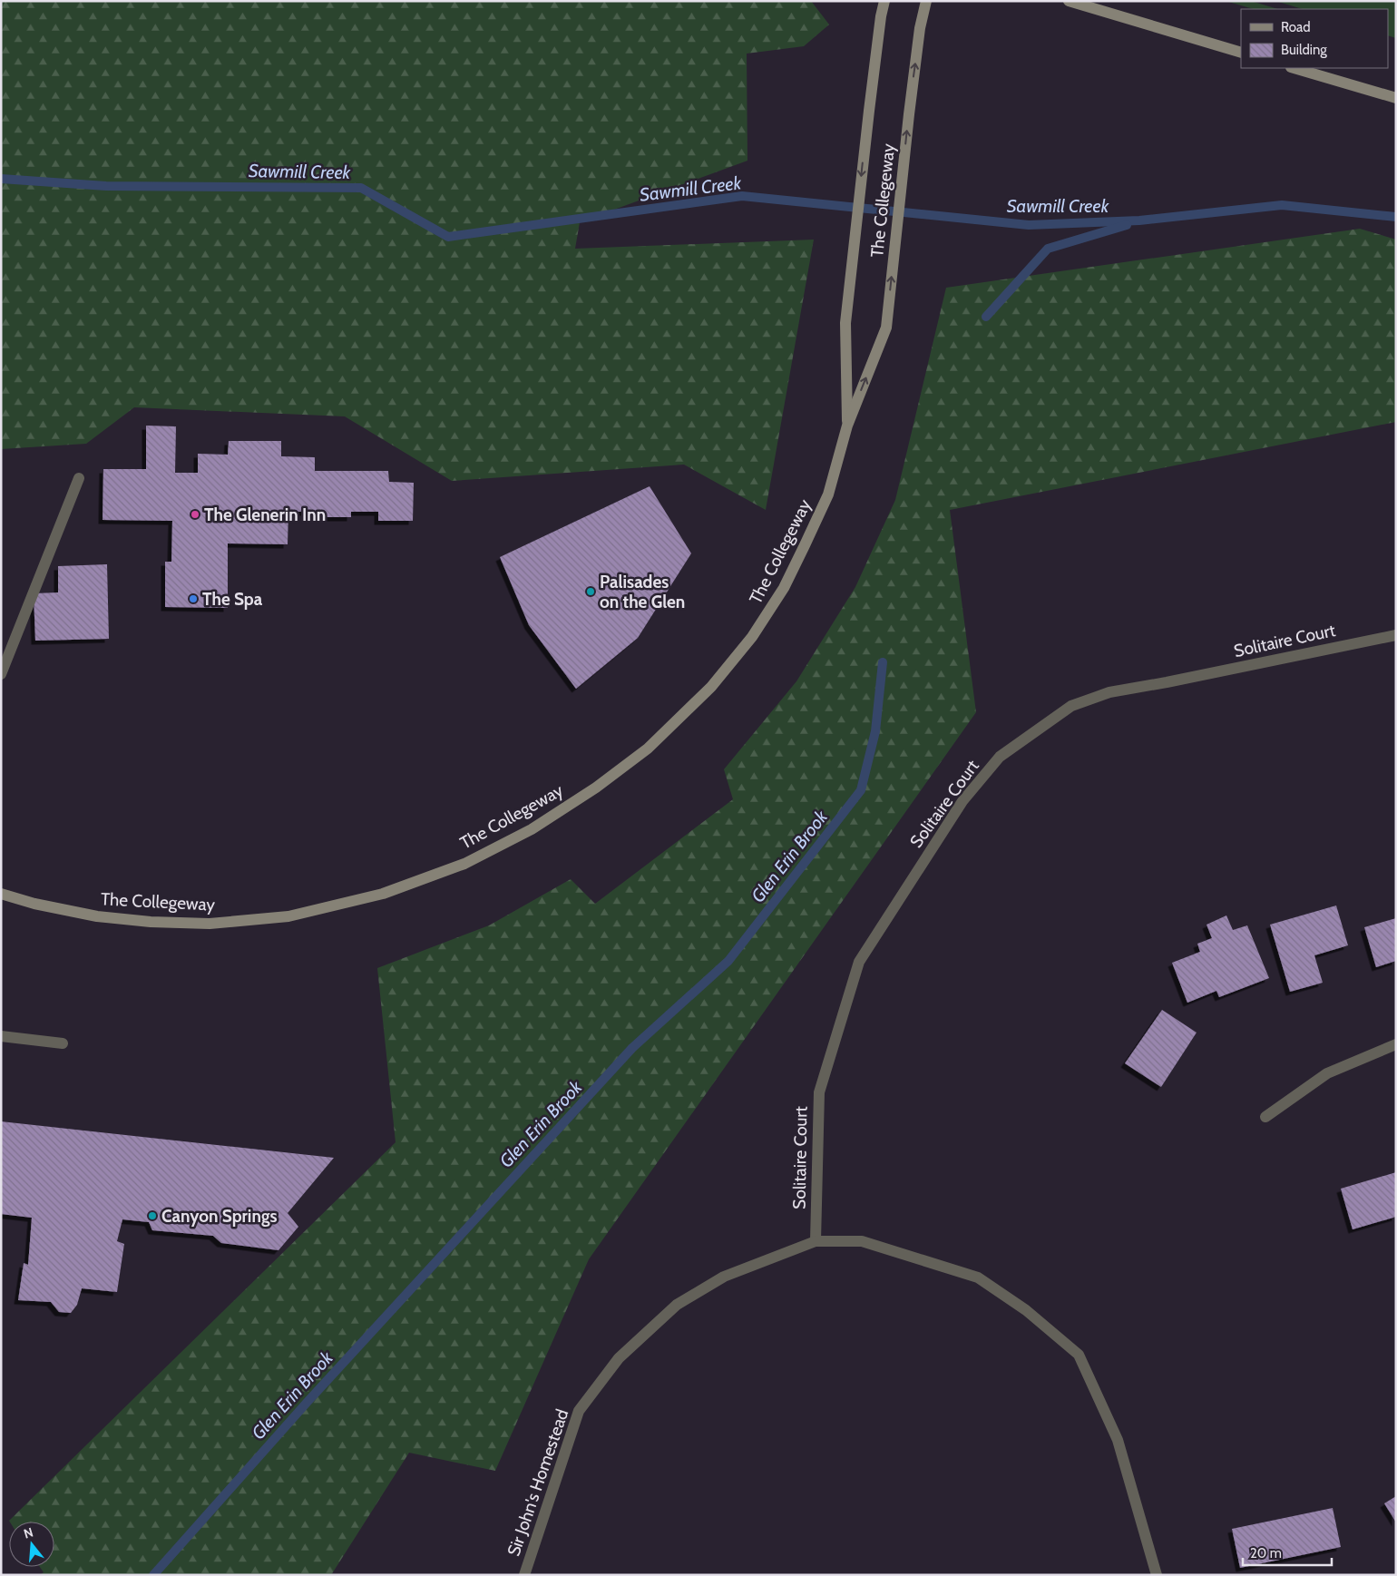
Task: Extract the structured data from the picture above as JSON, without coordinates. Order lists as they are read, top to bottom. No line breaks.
{"streets":{"street":["The Collegeway","Solitaire Court","Sir John's Homestead"]},"crossings":[["Solitaire Court","Sir John's Homestead"]],"water":["Sawmill Creek","Glen Erin Brook"],"places":["The Glenerin Inn","Palisades on the Glen","The Spa","Canyon Springs"],"legend":["Road","Building"],"scale_bar":"20 m","north":"top"}
